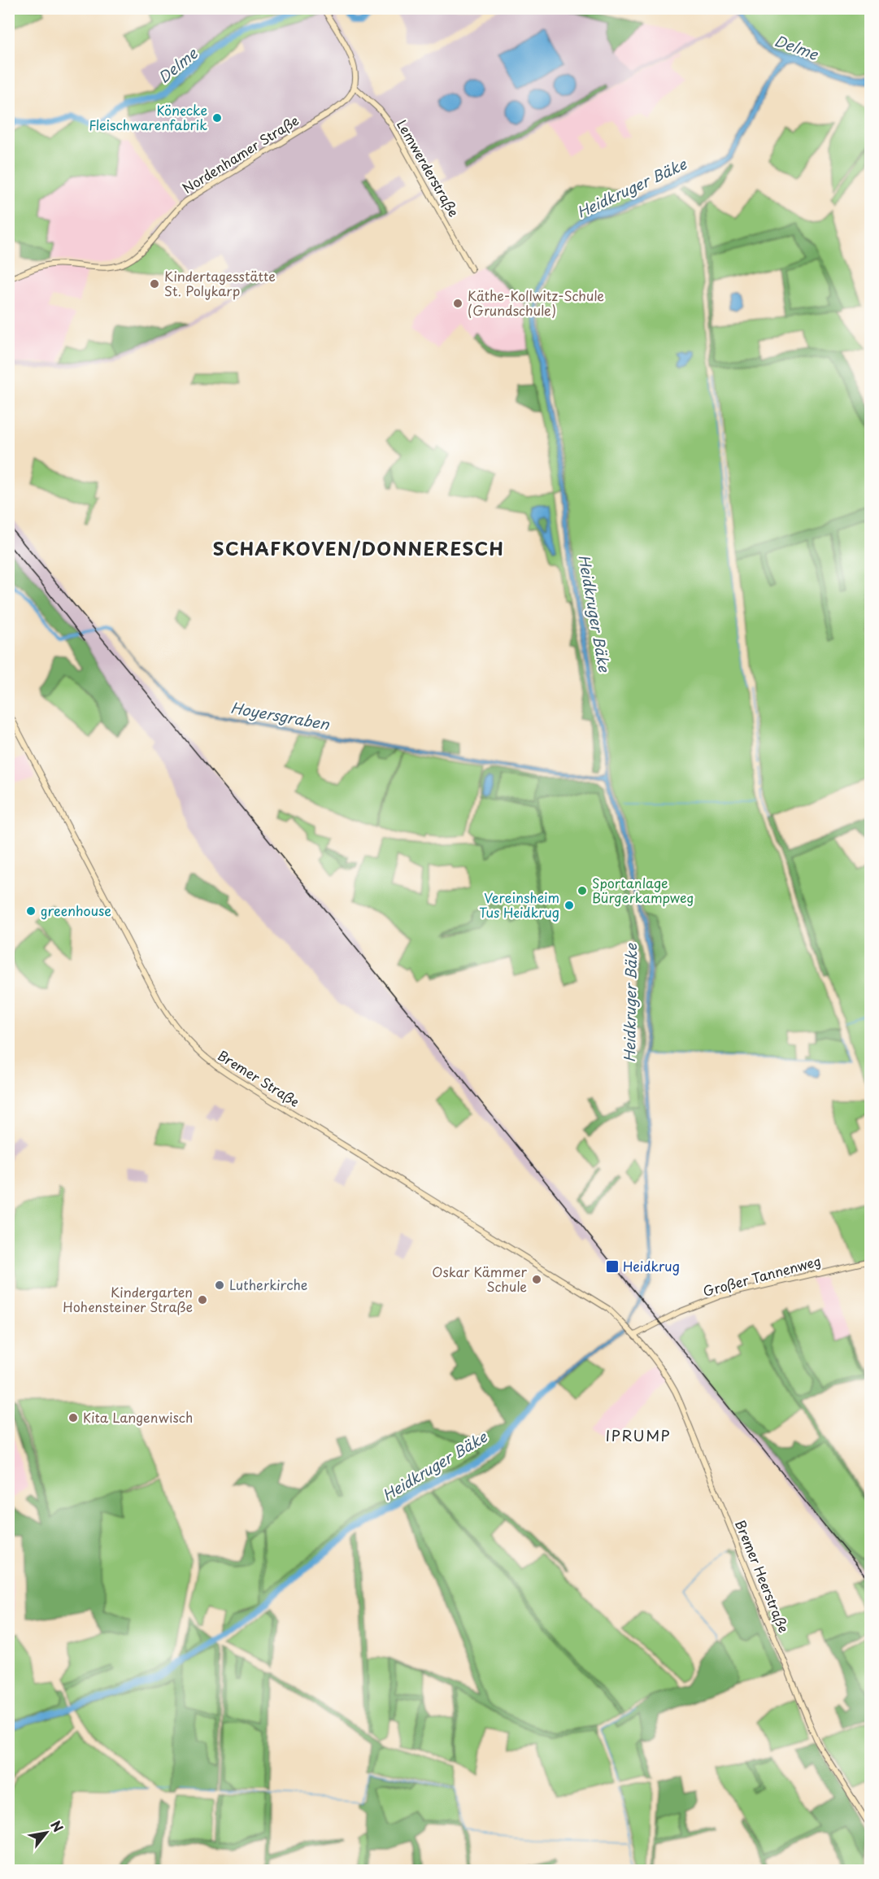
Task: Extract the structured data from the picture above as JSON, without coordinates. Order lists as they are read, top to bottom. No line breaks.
{"streets":{"main road":["Nordenhamer Straße","Lemwerderstraße","Bremer Straße","Großer Tannenweg","Bremer Heerstraße"]},"crossings":[["Nordenhamer Straße","Lemwerderstraße"],["Bremer Straße","Großer Tannenweg"],["Bremer Straße","Bremer Heerstraße"],["Großer Tannenweg","Bremer Heerstraße"]],"districts":["SCHAFKOVEN/DONNERESCH","IPRUMP"],"water":["Delme","Heidkruger Bäke","Hoyersgraben"],"places":{"other":["Könecke Fleischwarenfabrik","Kindertagesstätte St. Polykarp","Käthe-Kollwitz-Schule (Grundschule)","Sportanlage Bürgerkampweg","Vereinsheim Tus Heidkrug","greenhouse","Oskar Kämmer Schule","Lutherkirche","Kindergarten Hohensteiner Straße","Kita Langenwisch"],"transit":["Heidkrug"]},"north":"top right"}
